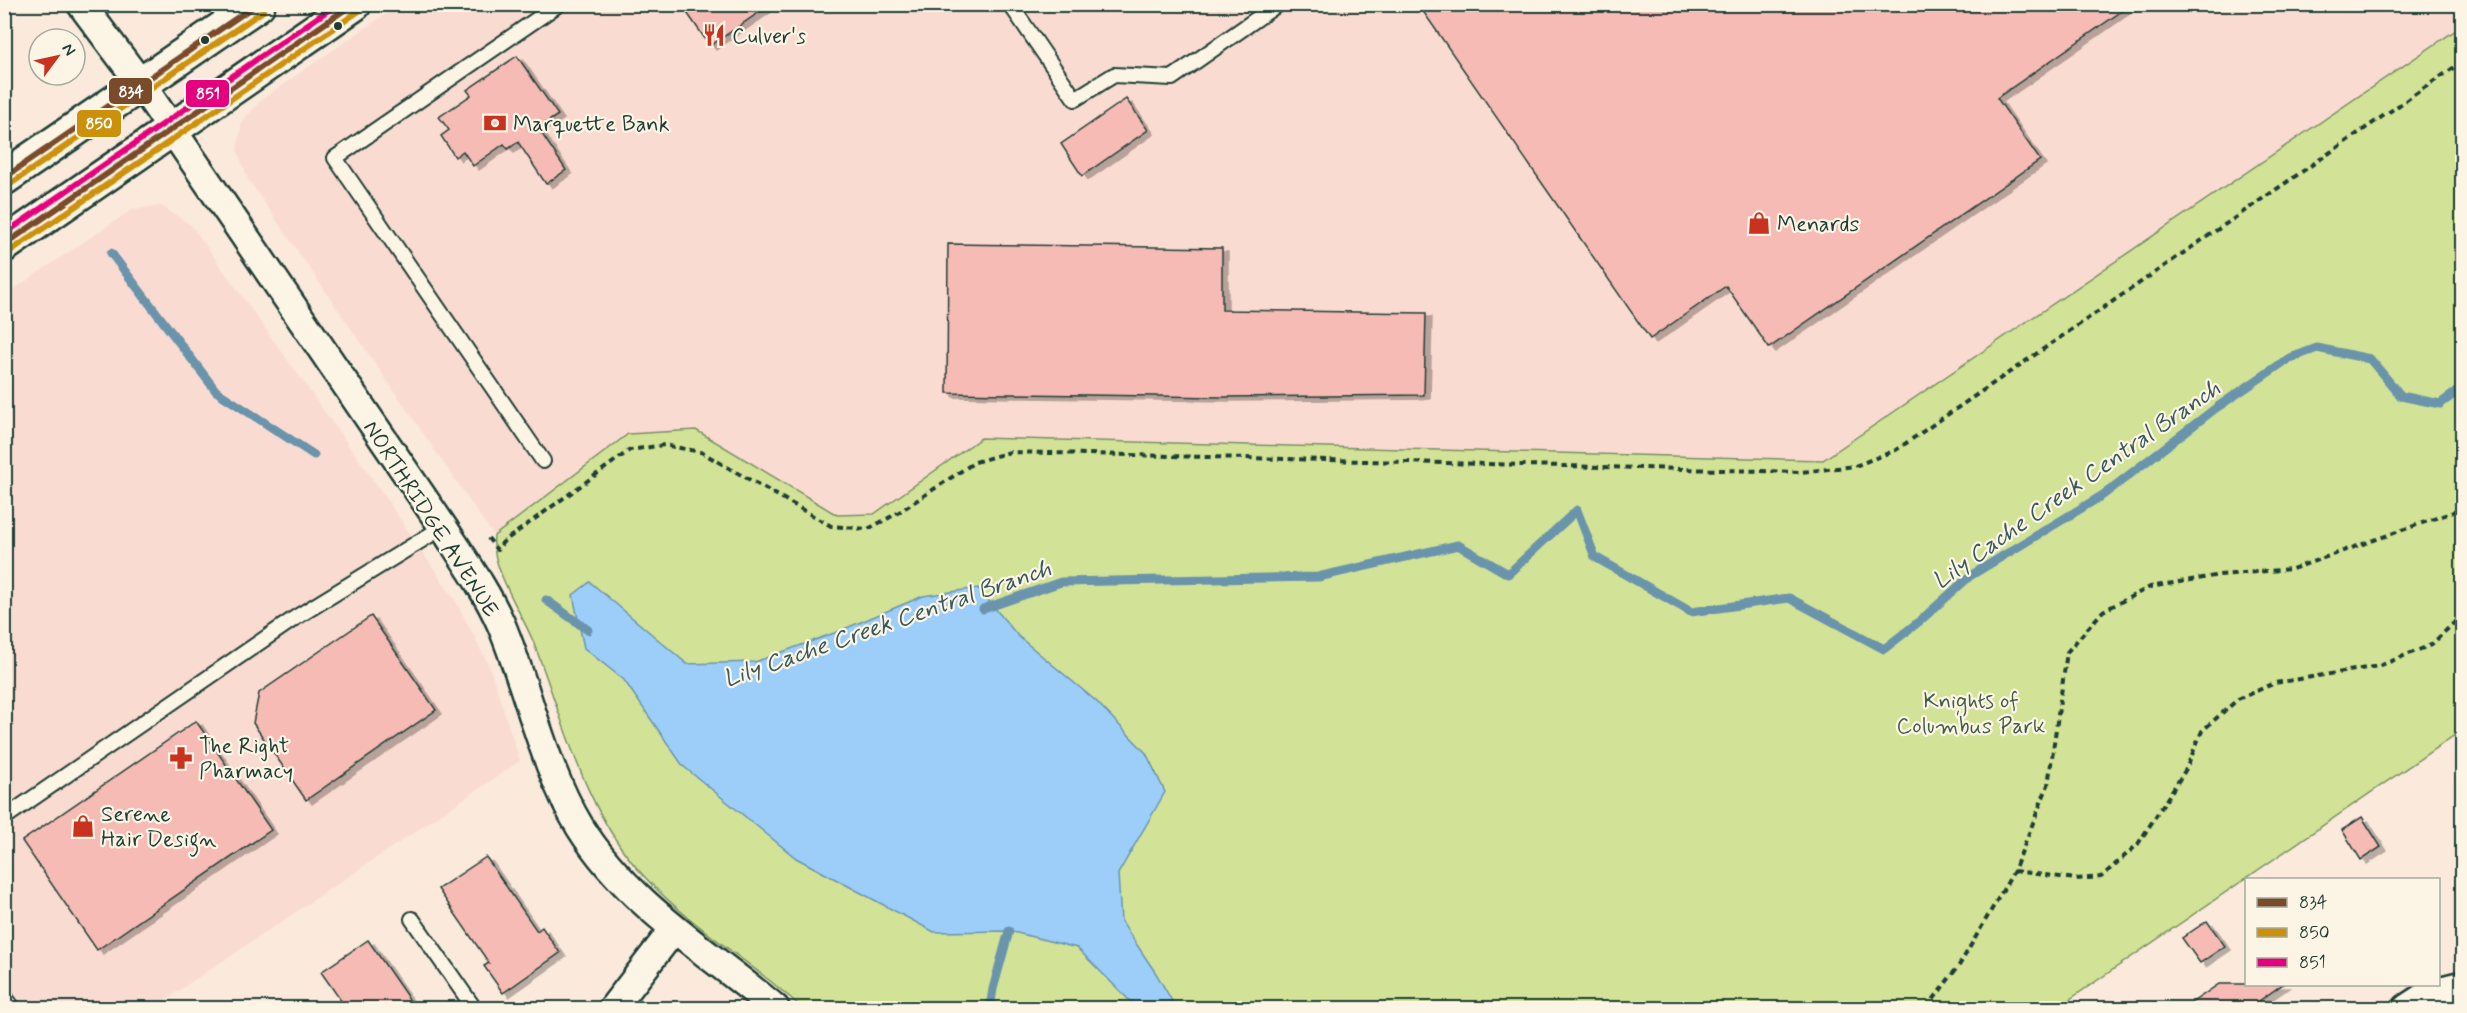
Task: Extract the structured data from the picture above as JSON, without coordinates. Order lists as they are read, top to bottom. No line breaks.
{"streets":{"street":["NORTHRIDGE AVENUE"]},"water":["Lily Cache Creek Central Branch"],"parks":["Knights of Columbus Park"],"places":{"restaurant":["Culver's"],"bank":["Marquette Bank"],"shop":["Menards","Serene Hair Design"],"pharmacy":["The Right Pharmacy"]},"lines":["transit line 834","transit line 851","transit line 850"],"legend":["834","850","851"],"north":"top right"}
